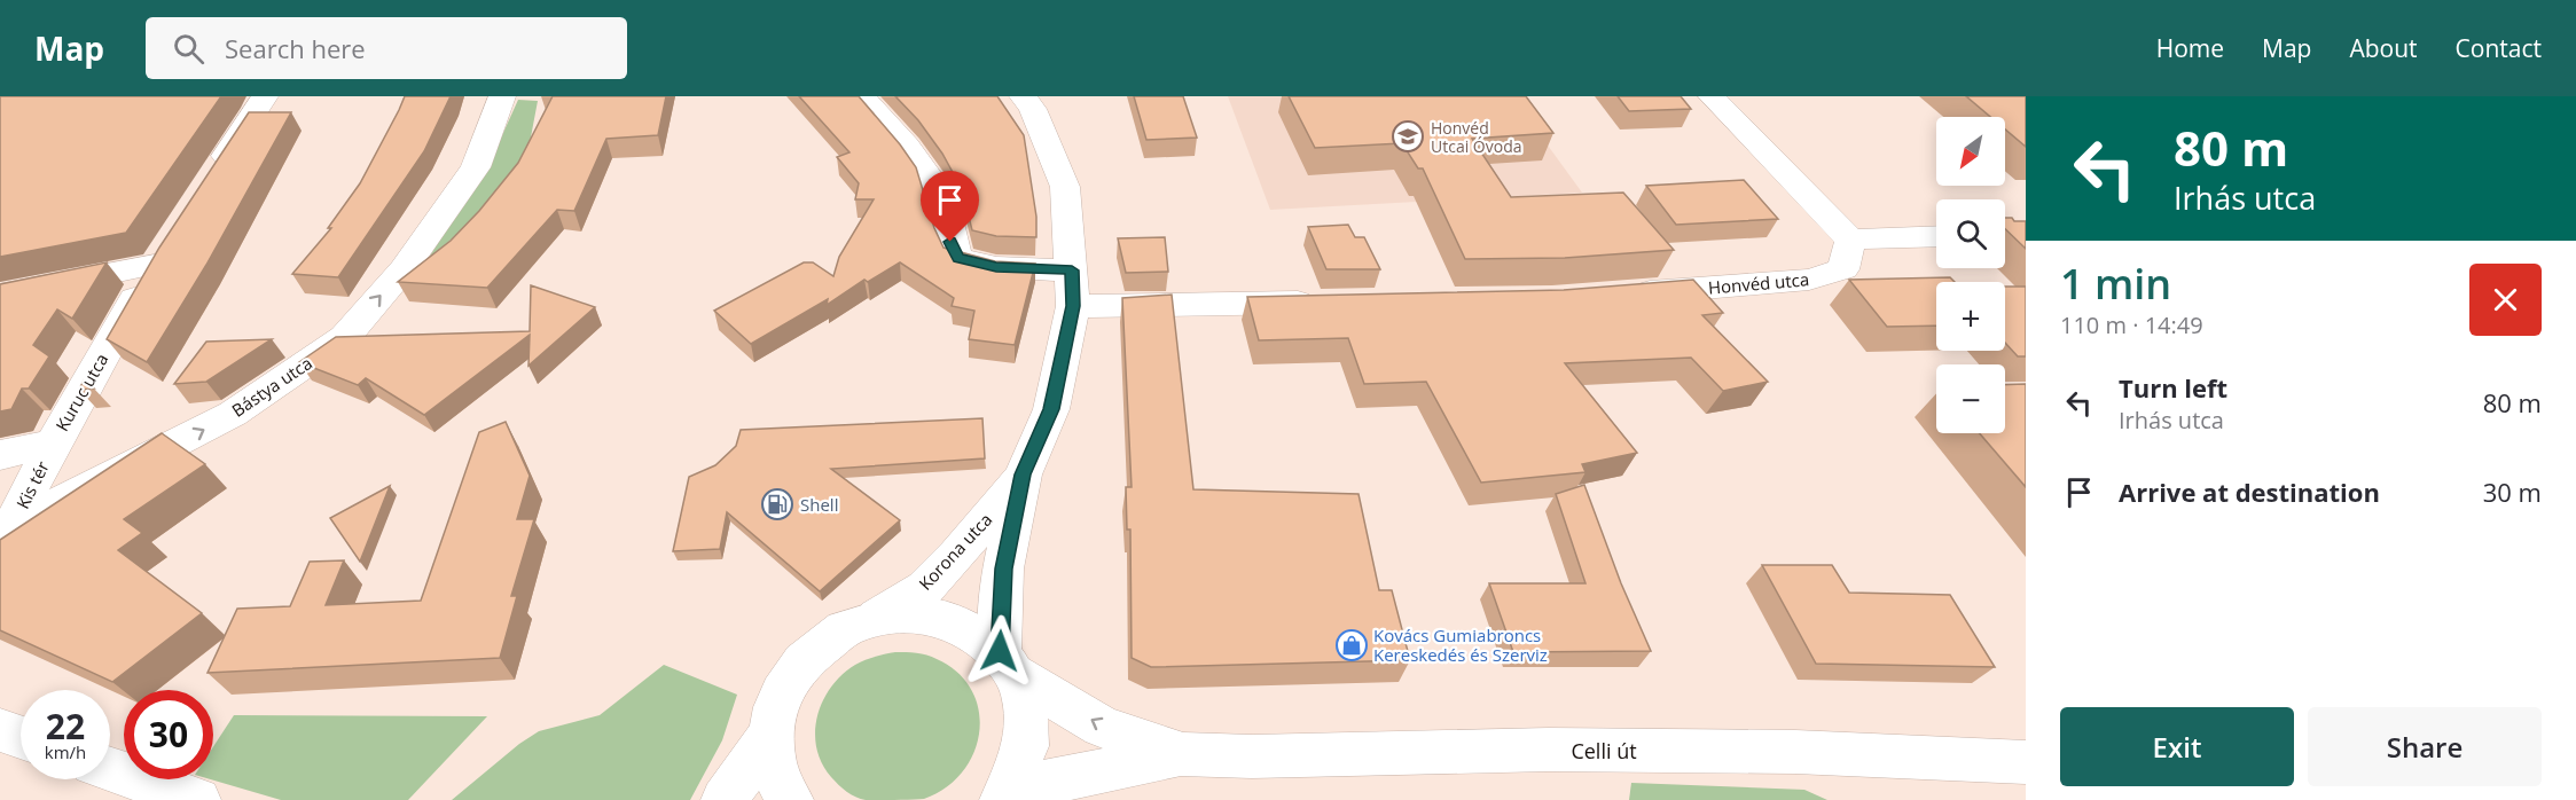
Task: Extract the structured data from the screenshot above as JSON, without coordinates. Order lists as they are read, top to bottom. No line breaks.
{"streets":{"street":["Honvéd utca","Bástya utca","Kuruc utca","Kis tér","Korona utca","Celli út"]},"crossings":[["Bástya utca","Kis tér"],["Kuruc utca","Kis tér"],["Korona utca","Celli út"]],"one_way":["Bástya utca"],"places":{"school or university":["Honvéd Utcai Óvoda"],"fuel station":["Shell"],"shop":["Kovács Gumiabroncs Kereskedés és Szerviz"]},"north":"bottom left","page":{"header":"Map","search":"Search here","nav":["Home","Map","About","Contact"],"turn":["80 m","Irhás utca"],"map_buttons":["+","−"],"heading":["1 min","110 m · 14:49"],"list":[{"name":"Turn left","note":"Irhás utca","value":"80 m"},{"name":"Arrive at destination","value":"30 m"}],"speed":"22 km/h","limit":"30","buttons":["Exit","Share"]}}
